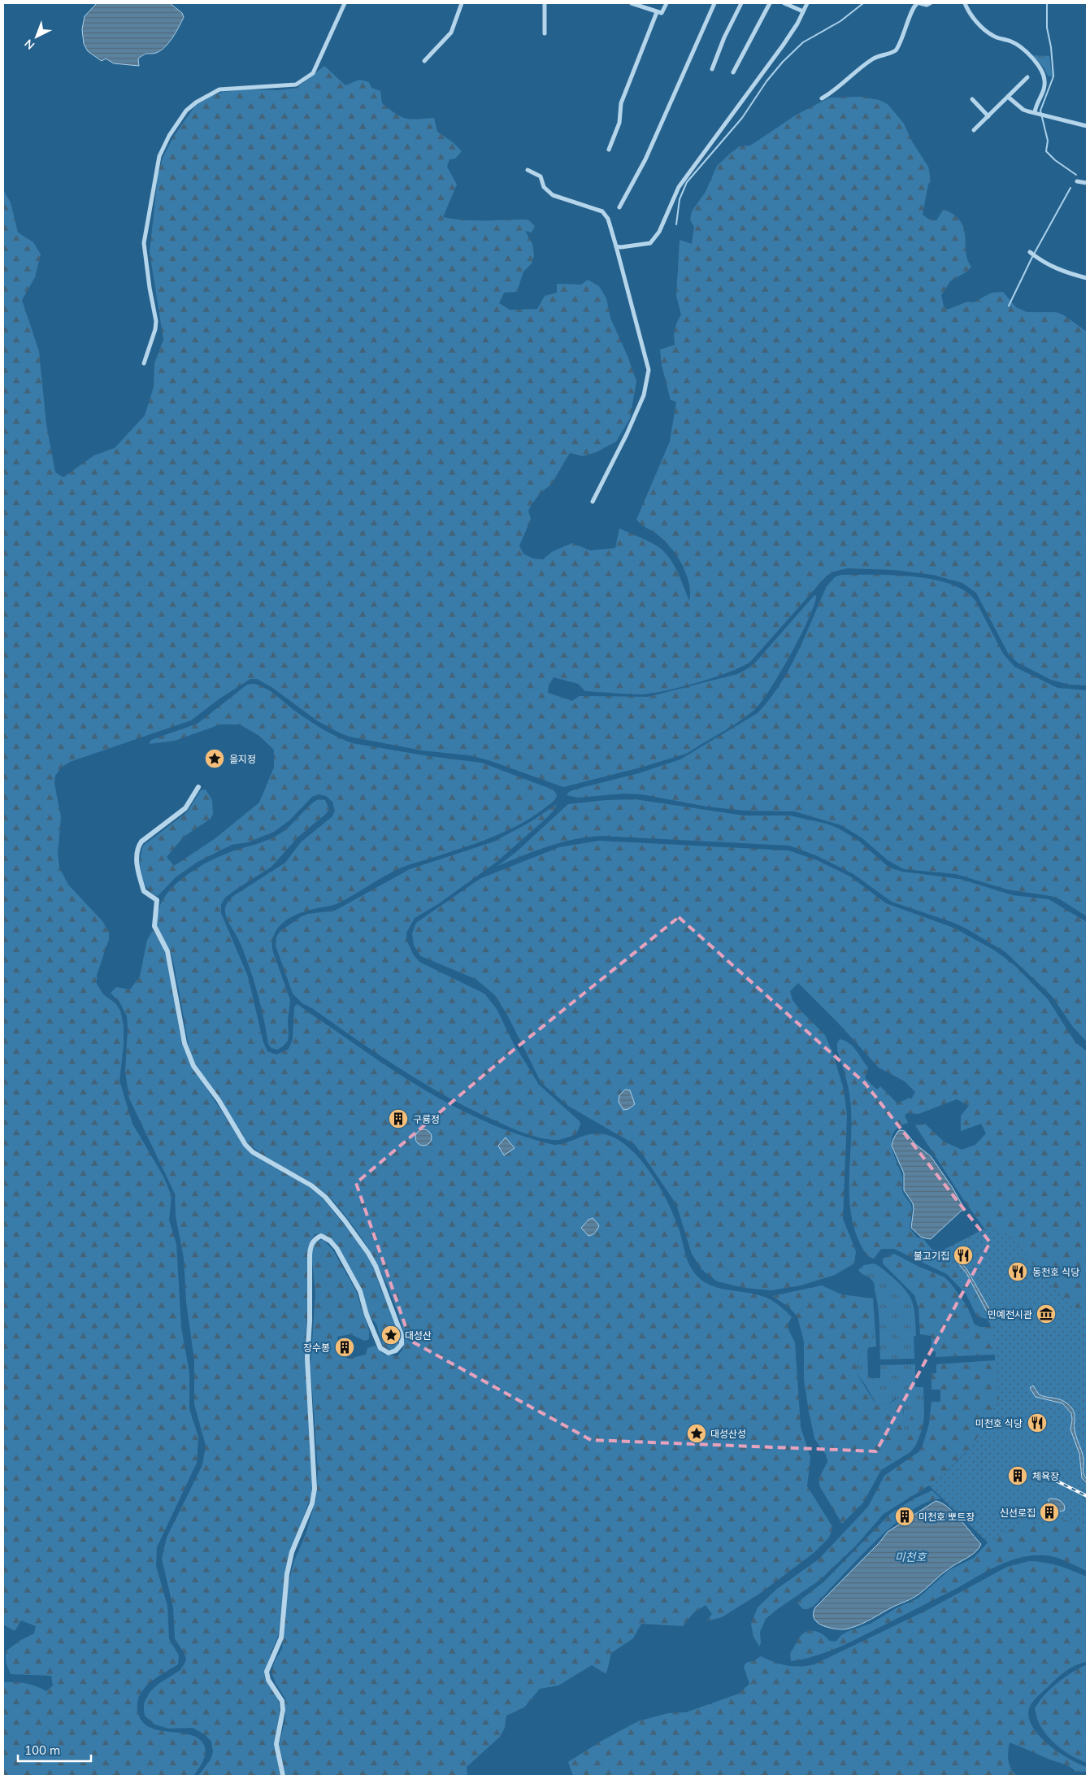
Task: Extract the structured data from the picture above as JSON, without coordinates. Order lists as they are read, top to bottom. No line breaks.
{"water":["미천호"],"places":{"place":["을지정","대성산","대성산성"],"building":["구룡정","장수봉","체육장","신선로집","미천호 뽀트장"],"restaurant":["불고기집","동천호 식당","미천호 식당"],"museum":["민예전시관"]},"scale_bar":"100 m","north":"bottom left"}
